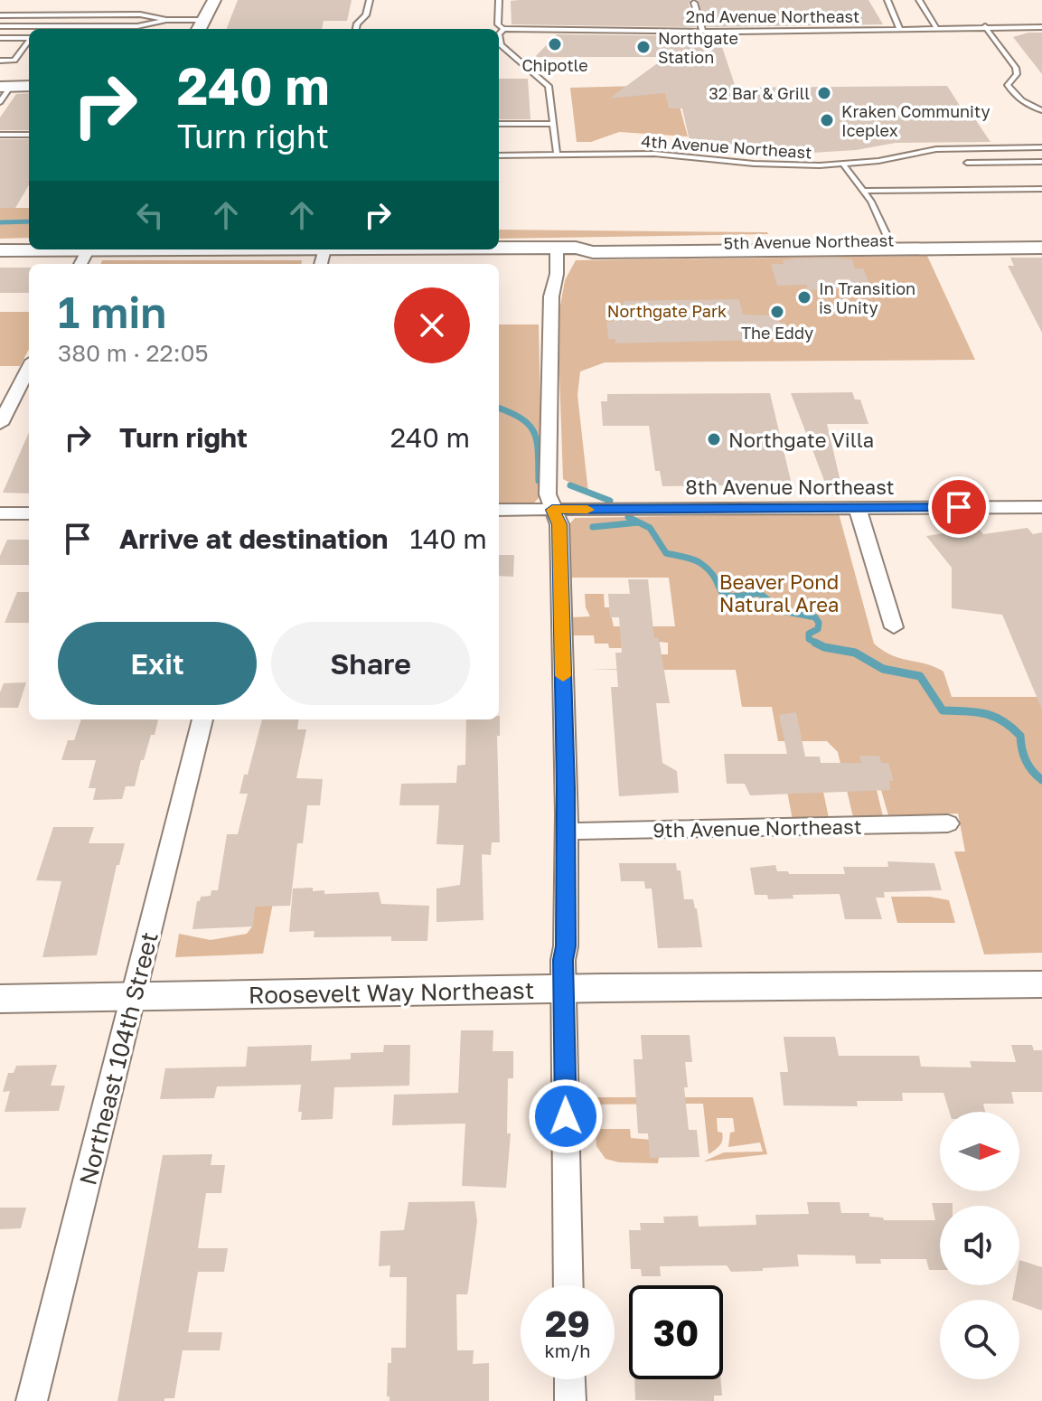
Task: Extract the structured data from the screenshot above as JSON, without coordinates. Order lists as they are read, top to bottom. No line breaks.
{"streets":{"main road":["5th Avenue Northeast","Roosevelt Way Northeast"],"street":["8th Avenue Northeast","9th Avenue Northeast","Northeast 104th Street"],"lane":["2nd Avenue Northeast","4th Avenue Northeast"]},"crossings":[["Roosevelt Way Northeast","Northeast 104th Street"]],"parks":["Northgate Park","Beaver Pond Natural Area"],"places":["Chipotle","Northgate Station","32 Bar & Grill","Kraken Community Iceplex","In Transition is Unity","The Eddy","Northgate Villa"],"north":"right","page":{"turn":["240 m","Turn right"],"heading":["1 min","380 m · 22:05"],"list":[{"name":"Turn right","value":"240 m"},{"name":"Arrive at destination","value":"140 m"}],"buttons":["Exit","Share"],"speed":"29 km/h","limit":"30"}}
